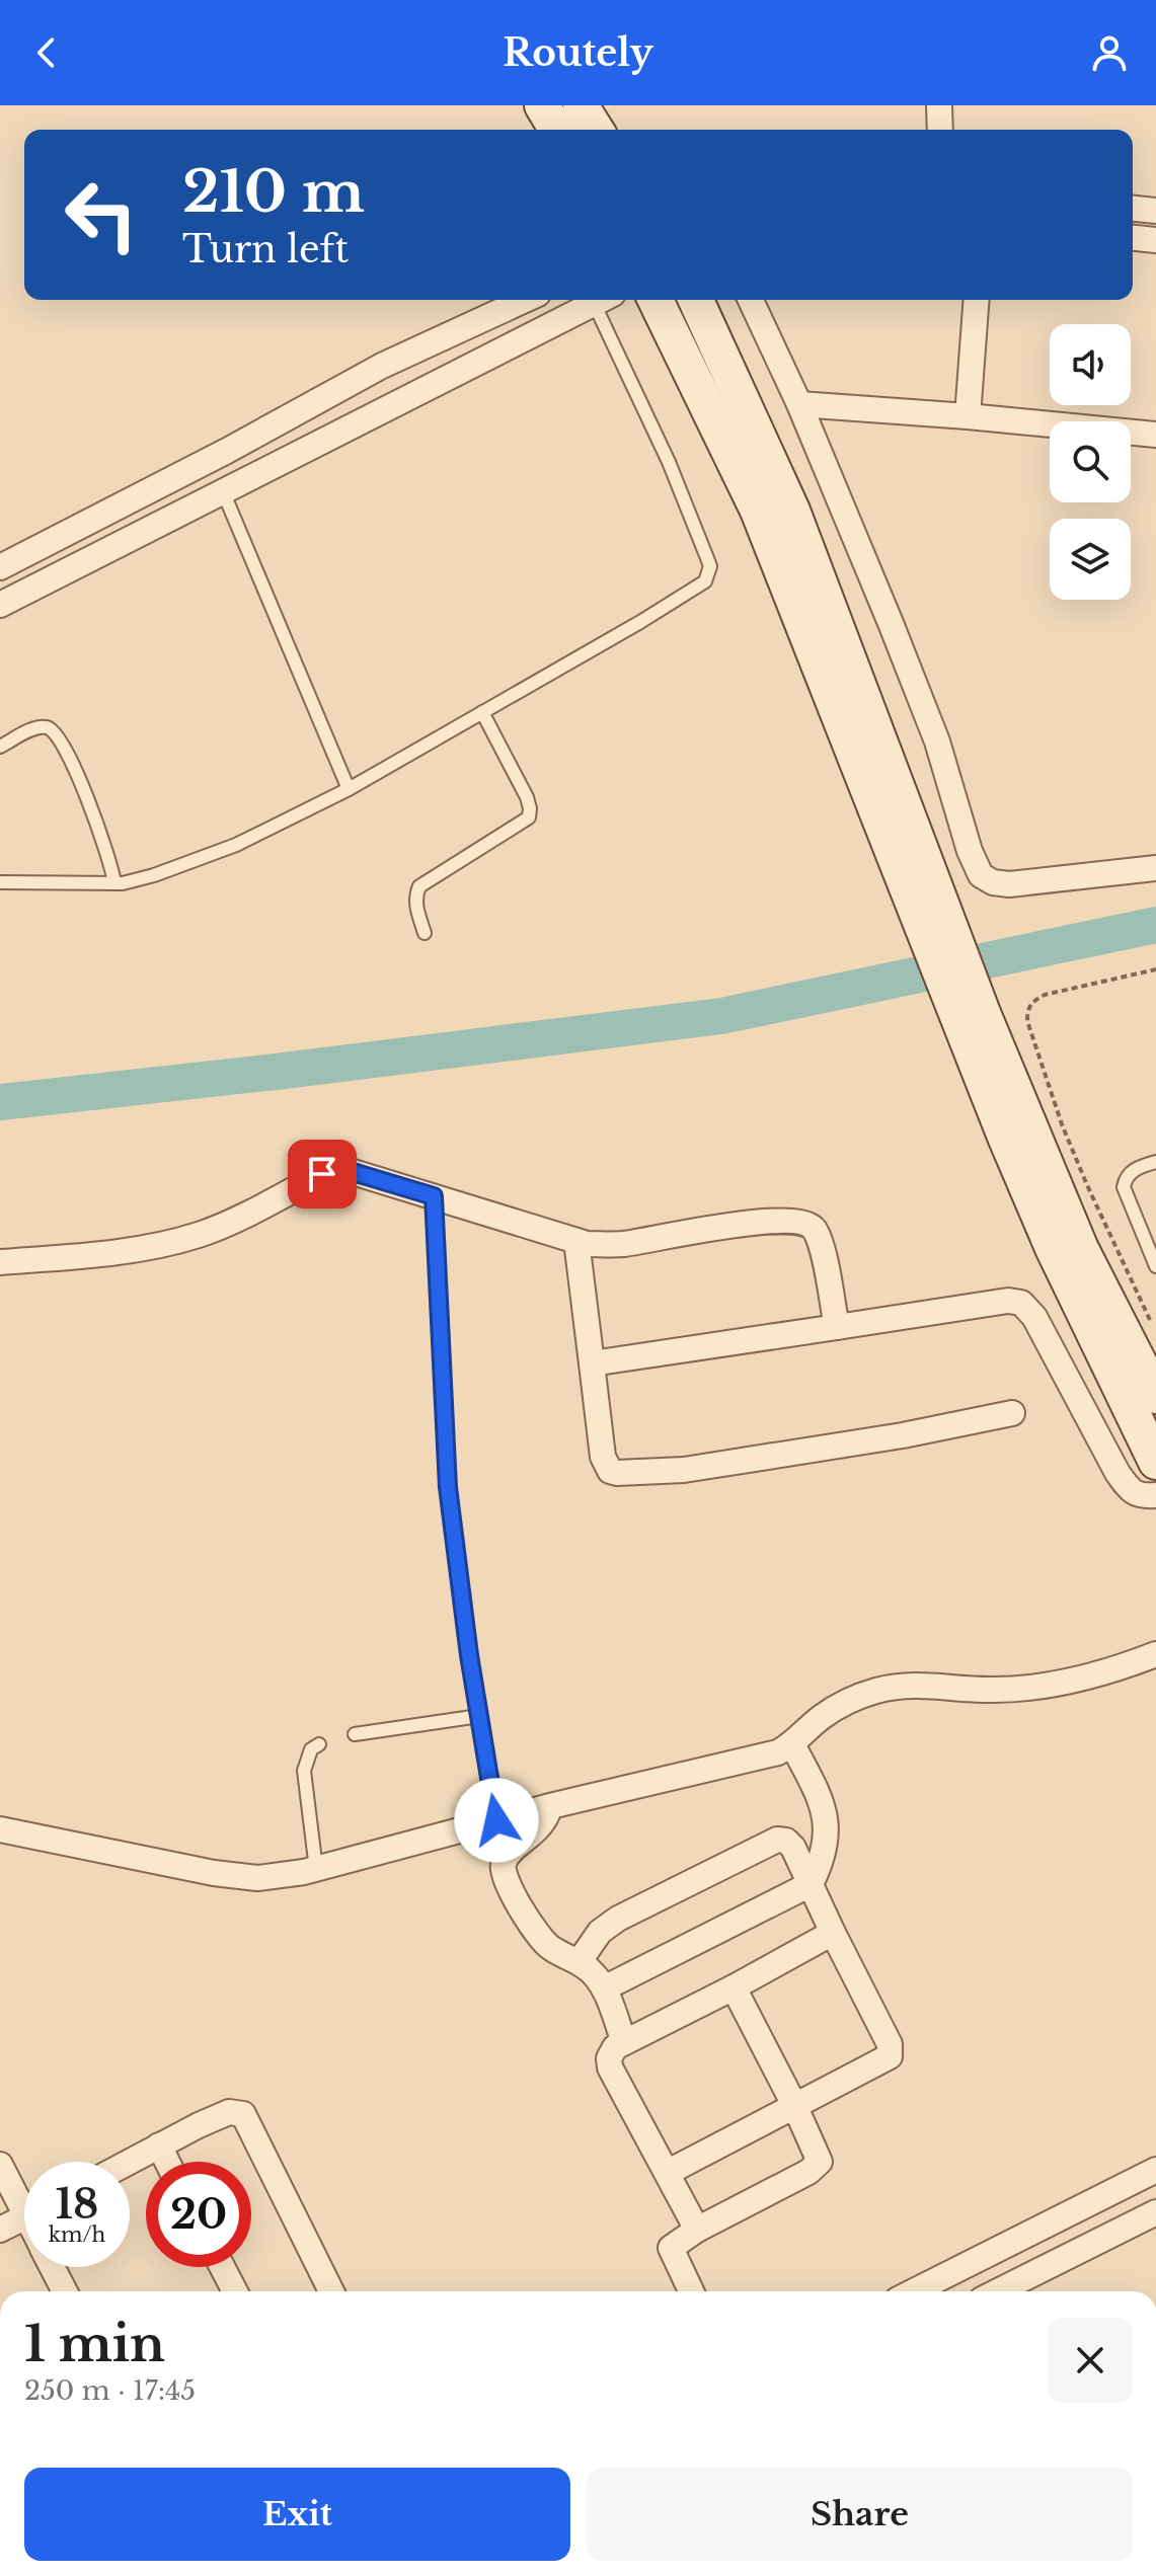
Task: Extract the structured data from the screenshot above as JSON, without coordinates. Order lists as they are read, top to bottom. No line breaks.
{"page":{"header":"Routely","turn":["210 m","Turn left"],"speed":"18 km/h","limit":"20","heading":["1 min","250 m · 17:45"],"buttons":["Exit","Share"]}}
